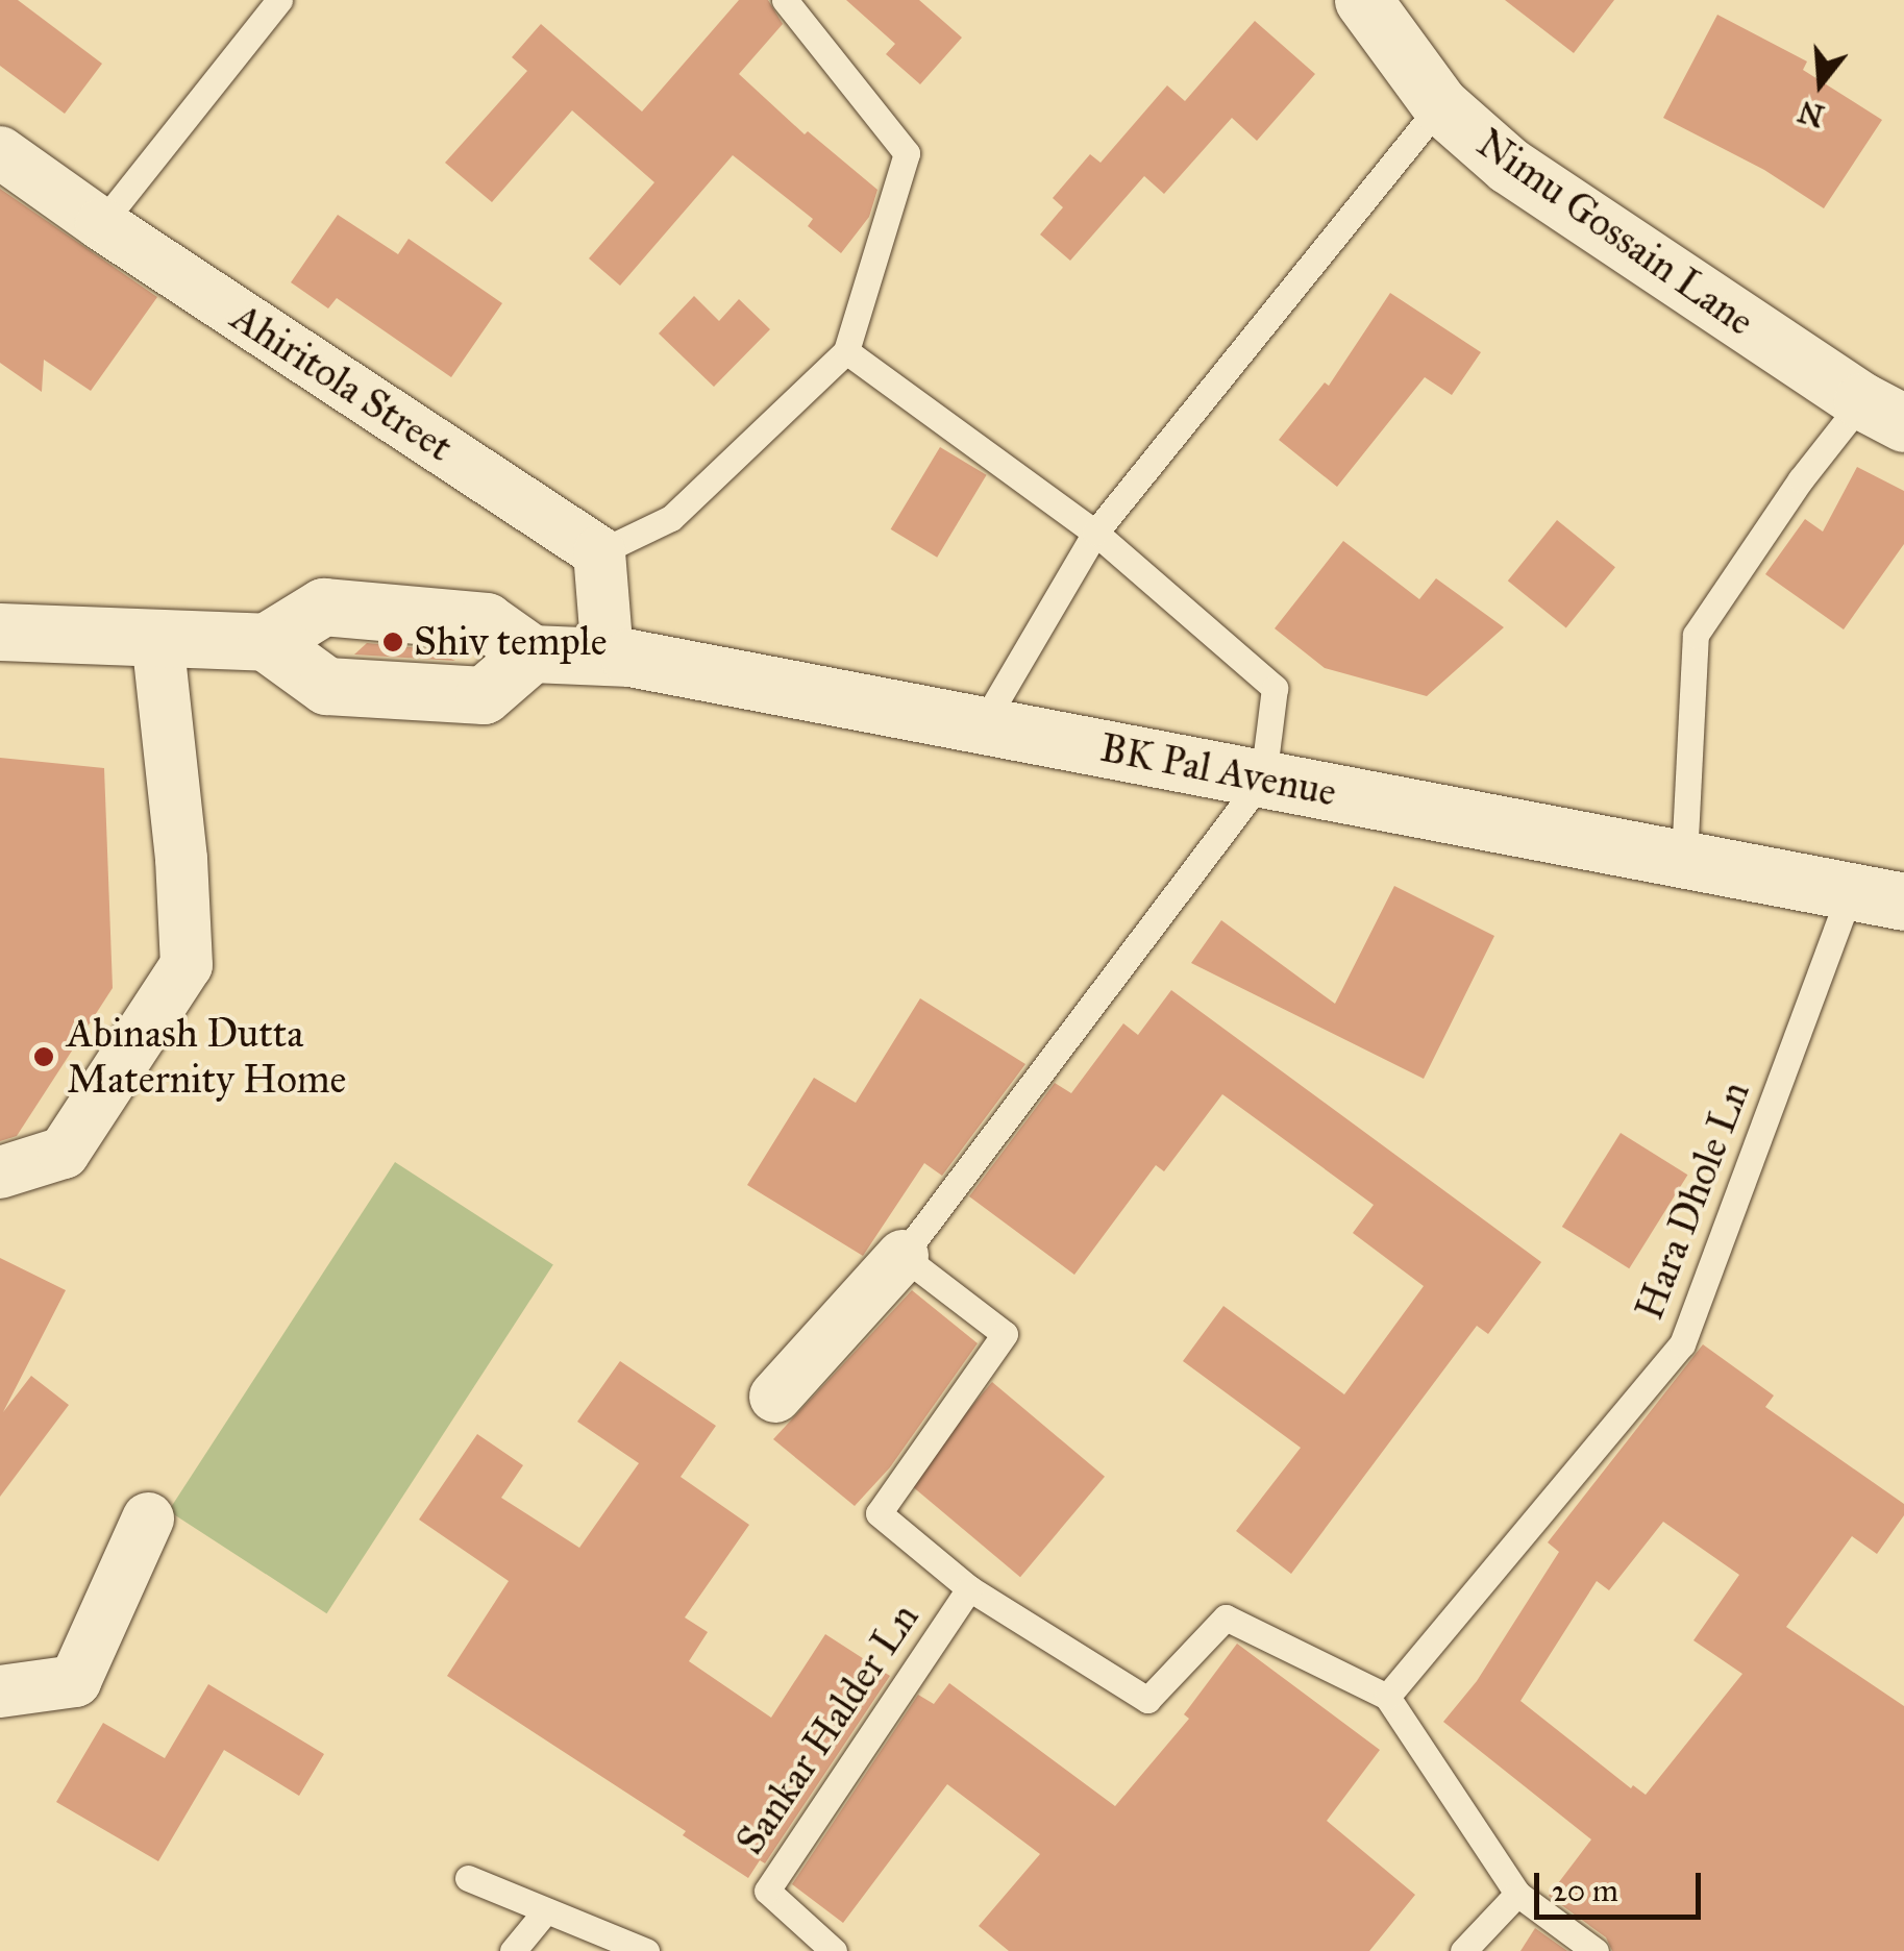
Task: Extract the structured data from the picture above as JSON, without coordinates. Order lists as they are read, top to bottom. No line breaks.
{"streets":{"main road":["Nimu Gossain Lane","BK Pal Avenue"],"street":["Ahiritola Street"],"lane":["Hara Dhole Ln","Sankar Halder Ln"]},"crossings":[["BK Pal Avenue","Hara Dhole Ln"]],"places":["Shiv temple","Abinash Dutta Maternity Home"],"scale_bar":"20 m","north":"bottom"}
